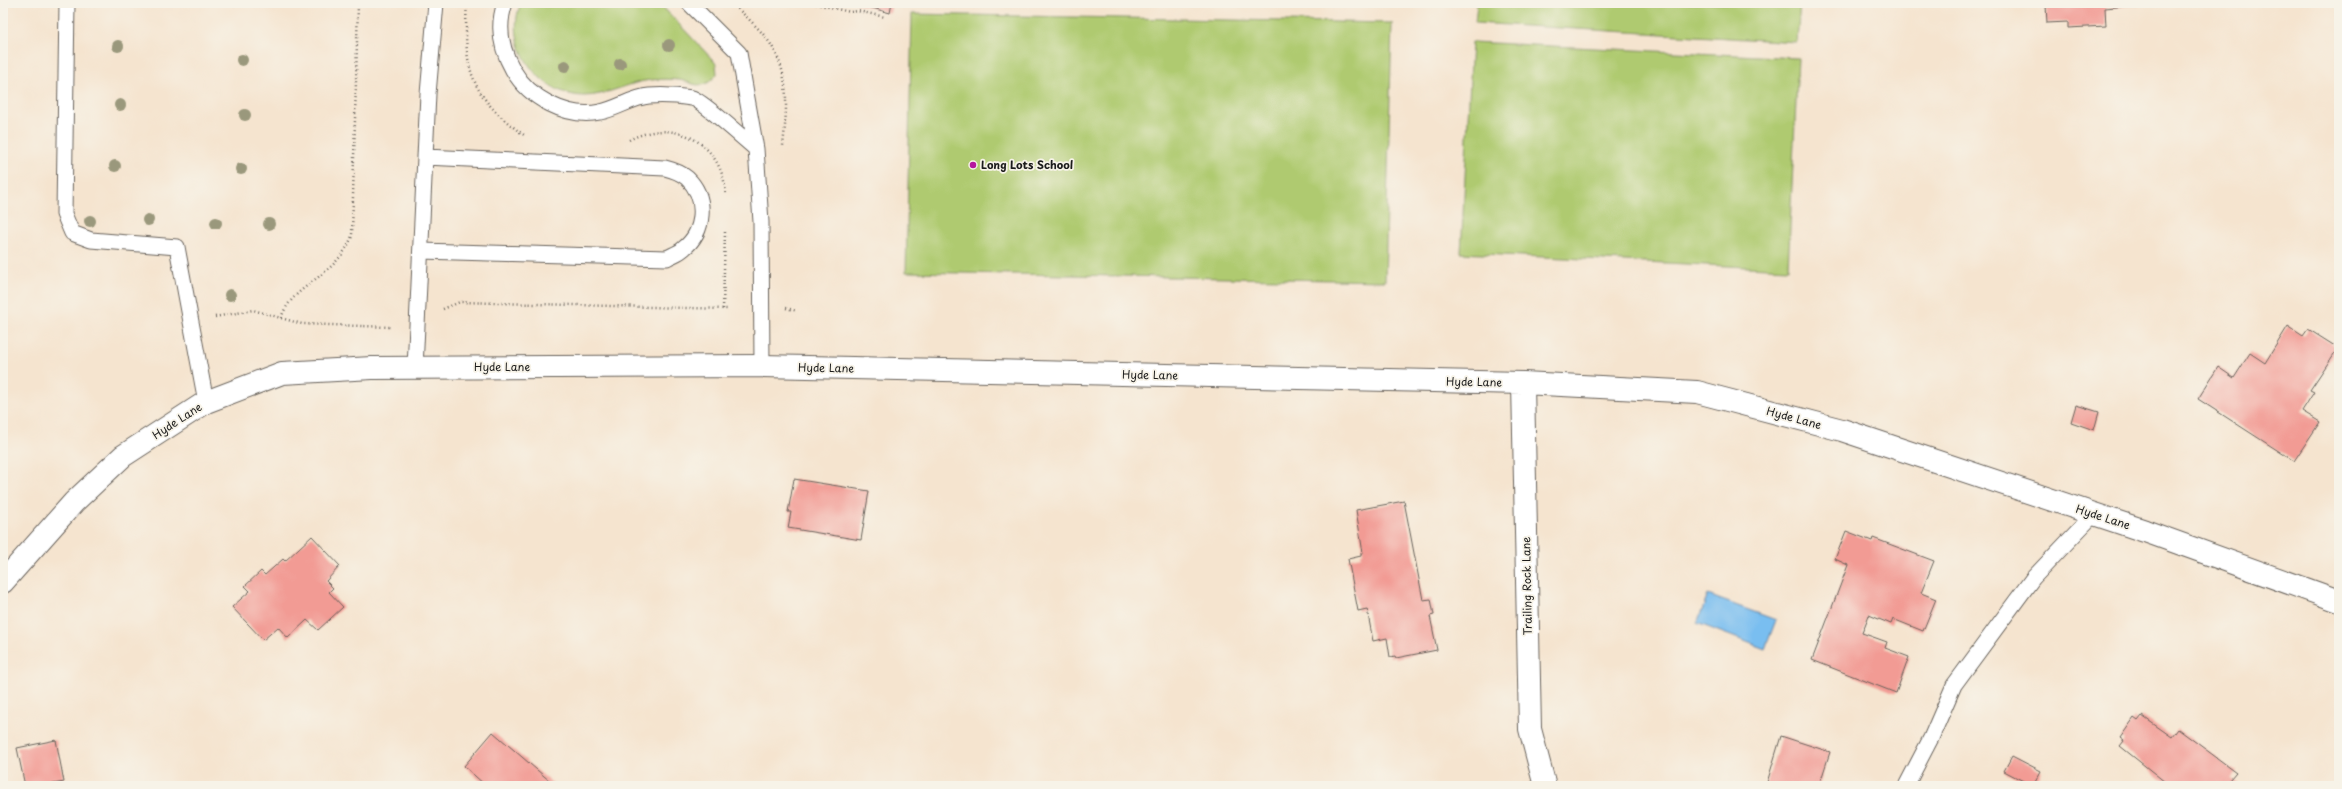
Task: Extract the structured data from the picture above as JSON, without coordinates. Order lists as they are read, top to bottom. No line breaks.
{"streets":{"street":["Hyde Lane","Trailing Rock Lane"]},"crossings":[["Hyde Lane","Trailing Rock Lane"]],"places":["Long Lots School"]}
